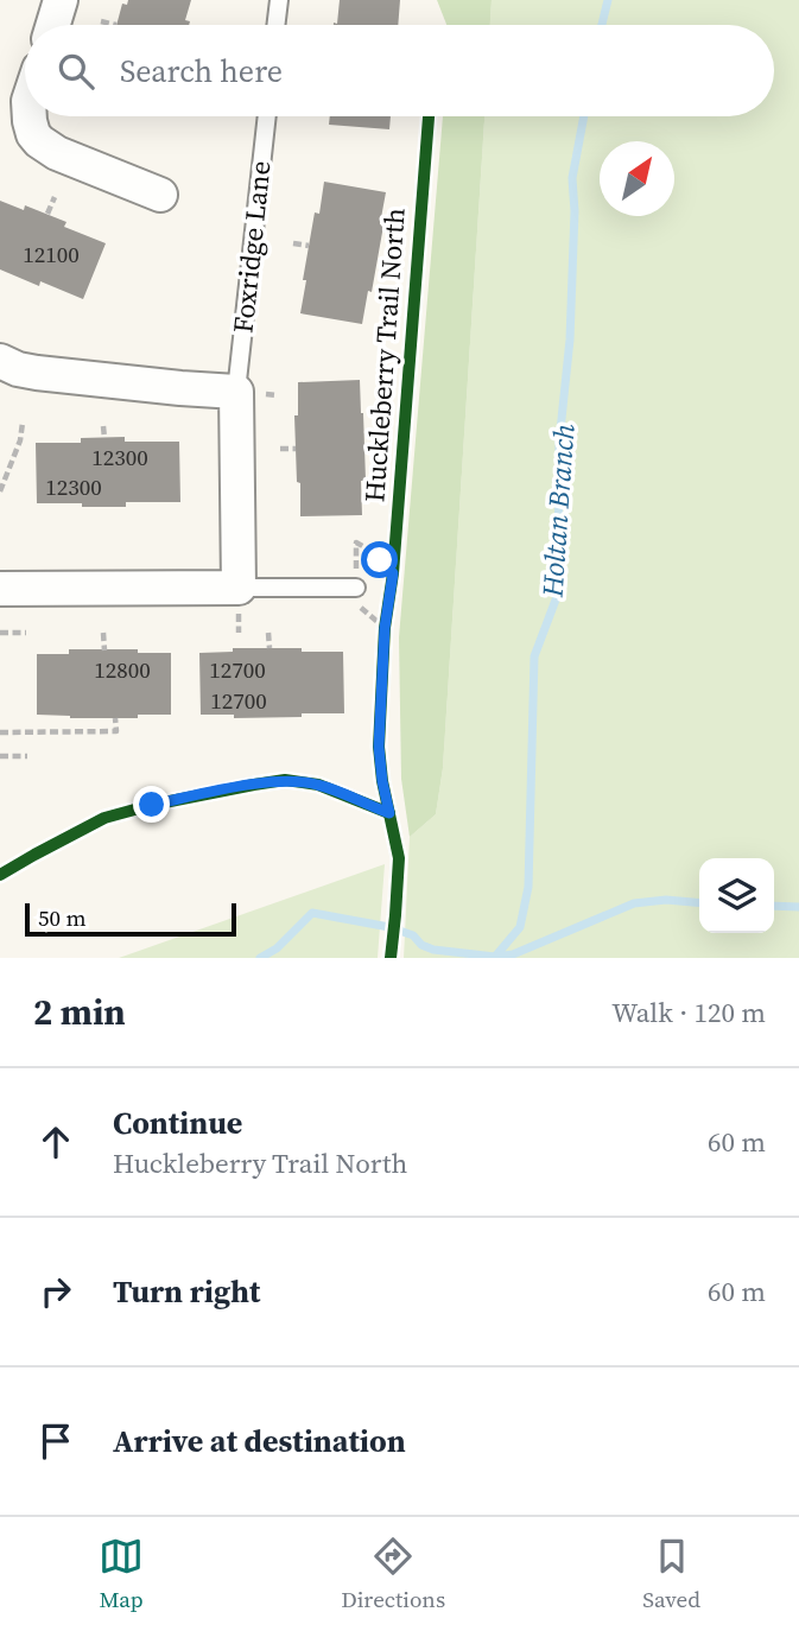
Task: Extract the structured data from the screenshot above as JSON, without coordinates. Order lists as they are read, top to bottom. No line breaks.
{"streets":{"street":["Foxridge Lane"],"cycle path":["Huckleberry Trail North"]},"water":["Holtan Branch"],"house_numbers":["12100","12300","12300","12800","12700","12700"],"scale_bar":"50 m","north":"top right","page":{"search":"Search here","scale":"50 m","heading":["2 min","Walk · 120 m"],"list":[["Continue","Huckleberry Trail North","60 m"],["Turn right","60 m"],"Arrive at destination"],"nav":["Map","Directions","Saved"]}}
